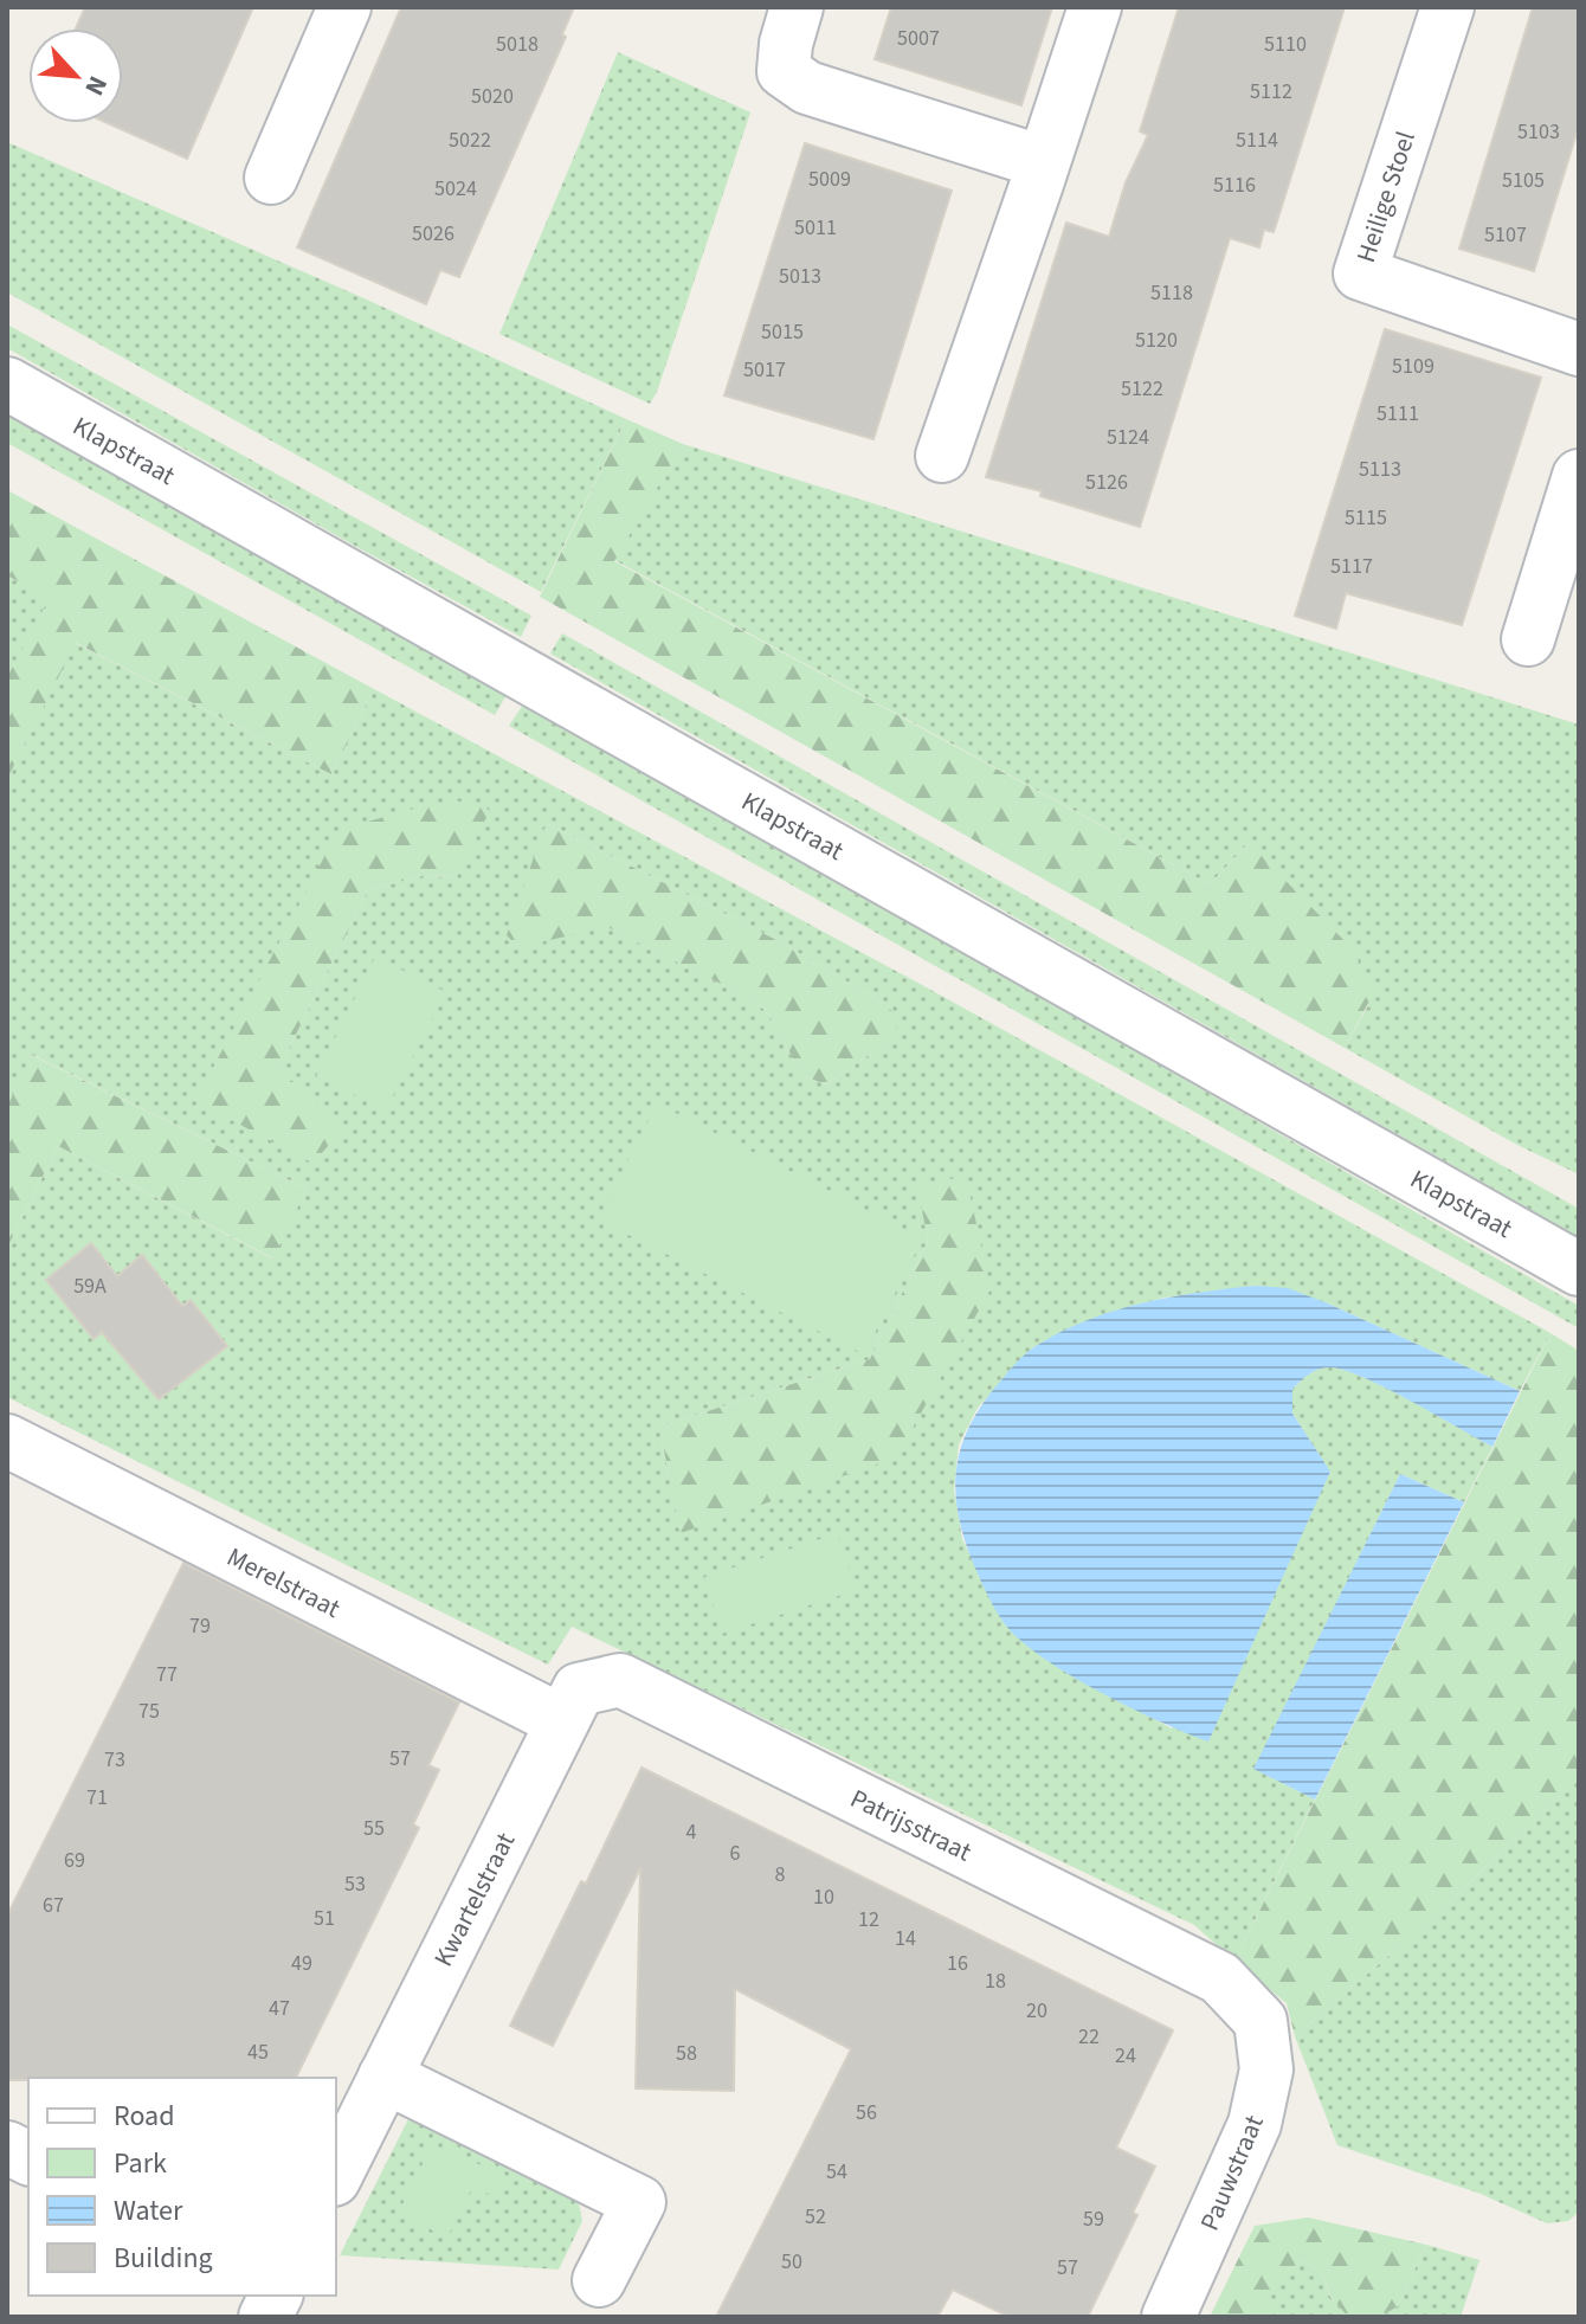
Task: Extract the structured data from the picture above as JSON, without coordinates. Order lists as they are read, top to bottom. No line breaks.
{"streets":{"street":["Heilige Stoel","Klapstraat","Merelstraat","Patrijsstraat","Kwartelstraat","Pauwstraat"]},"crossings":[["Merelstraat","Patrijsstraat"],["Merelstraat","Kwartelstraat"],["Patrijsstraat","Kwartelstraat"],["Patrijsstraat","Pauwstraat"]],"house_numbers":["5007","5018","5110","5112","5020","5103","5022","5114","5009","5105","5116","5024","5011","5026","5107","5013","5118","5015","5120","5109","5017","5122","5111","5124","5113","5126","5115","5117","59A","79","77","75","57","73","71","55","4","6","69","8","53","10","67","51","12","14","49","16","18","47","20","22","45","58","24","56","54","52","59","50","57"],"legend":["Road","Park","Water","Building"],"north":"bottom right"}
